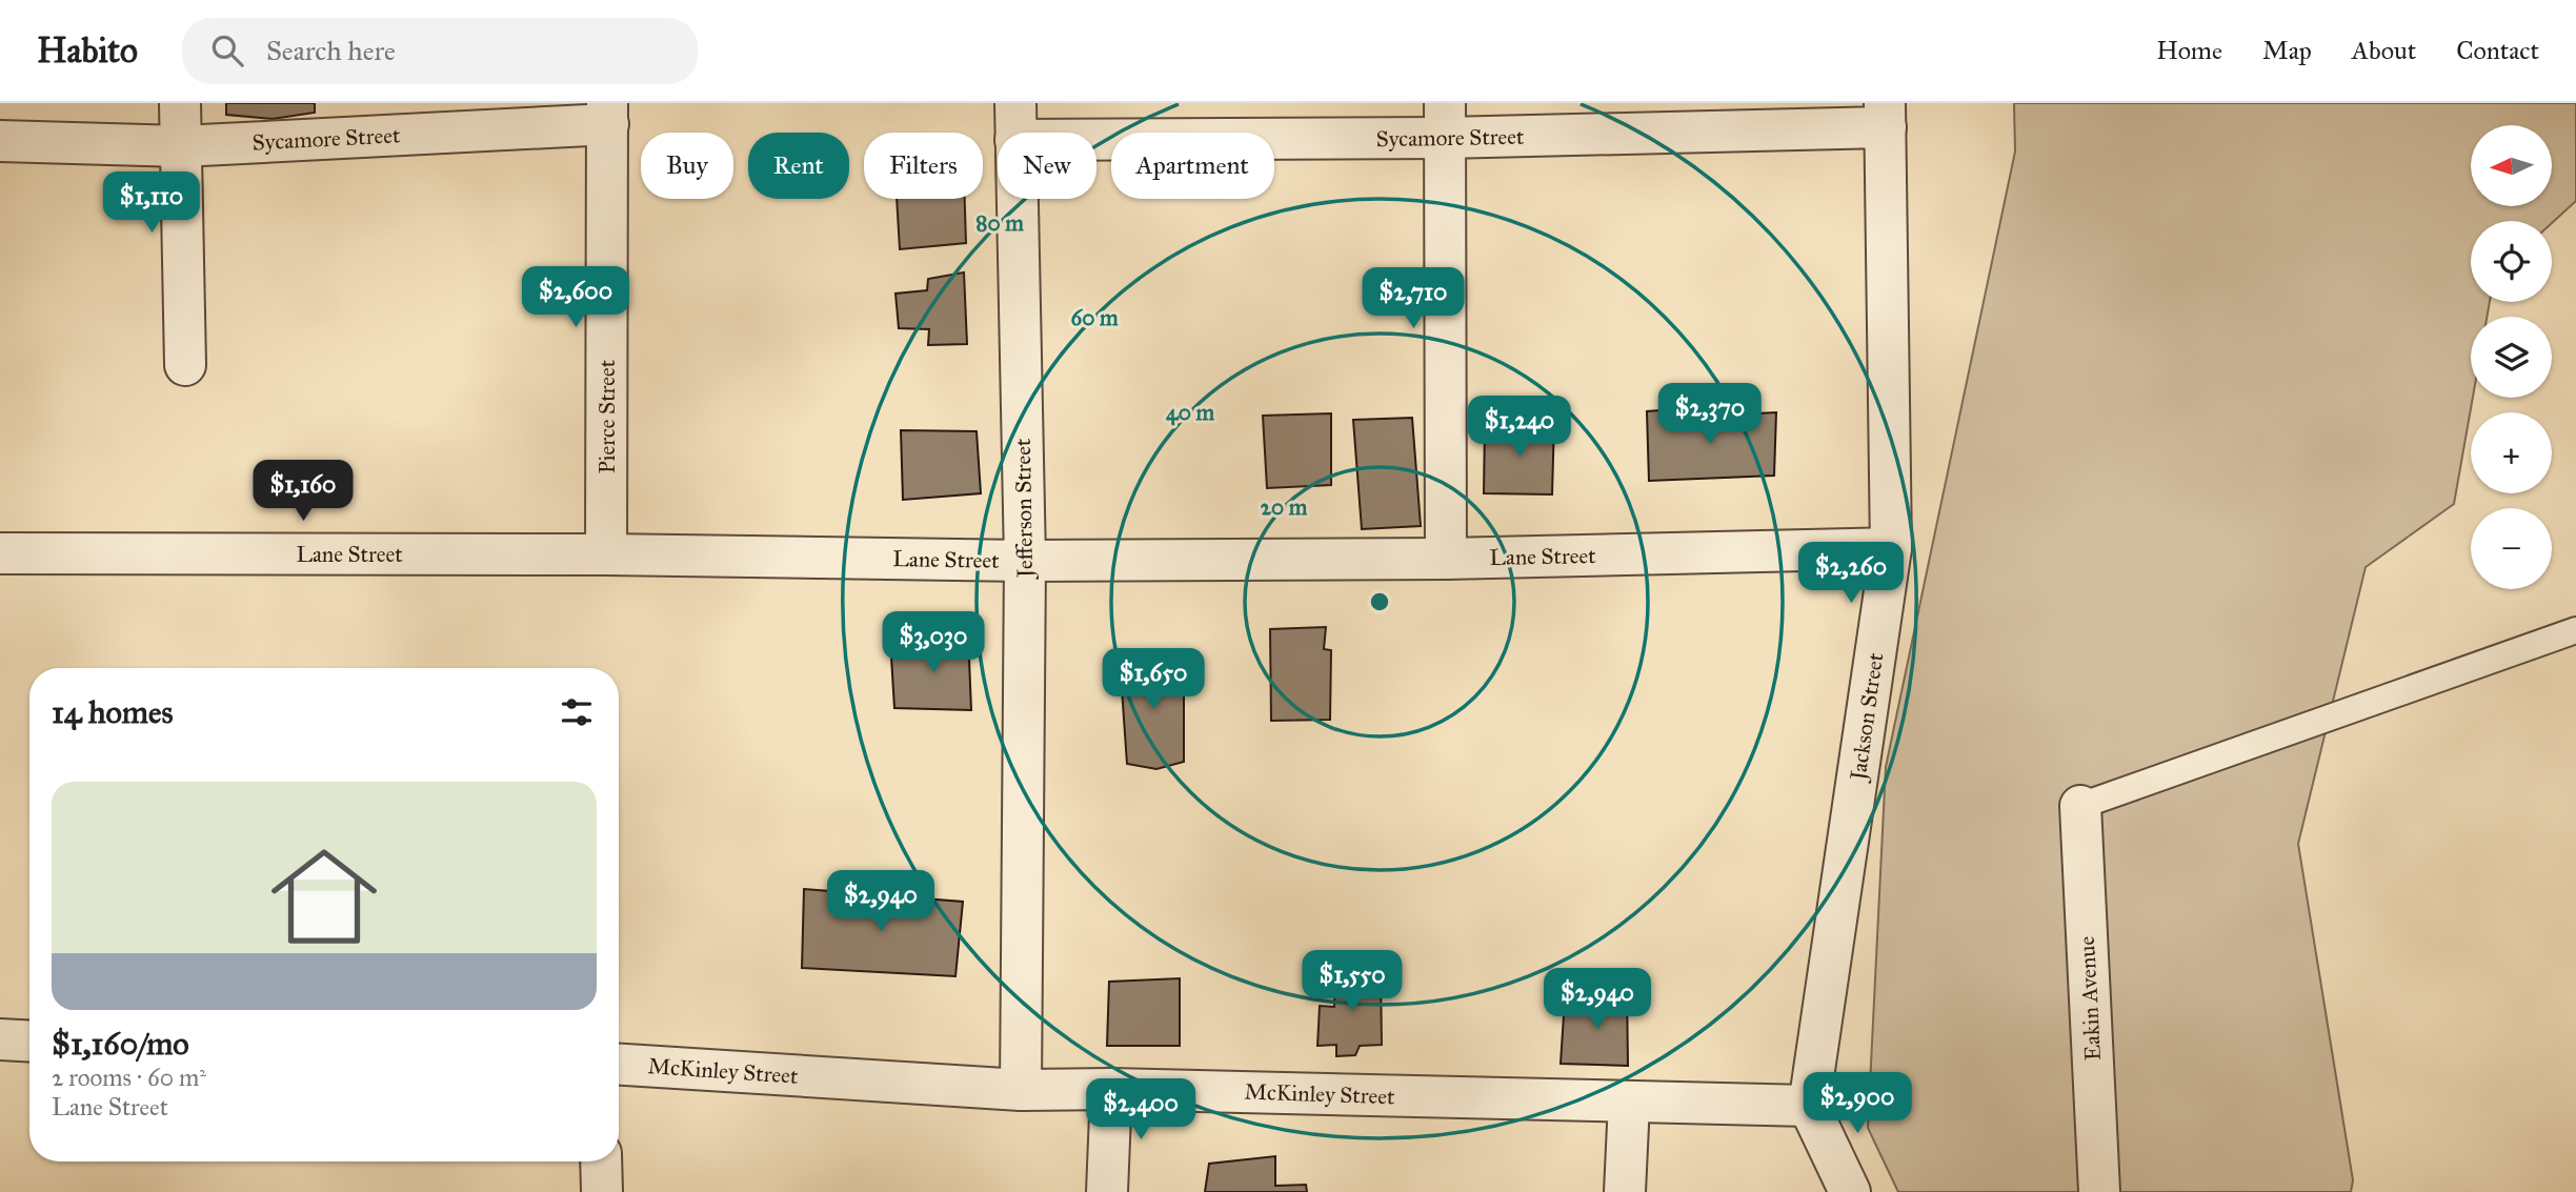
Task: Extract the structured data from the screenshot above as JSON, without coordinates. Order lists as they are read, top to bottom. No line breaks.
{"streets":{"street":["Sycamore Street","Pierce Street","Jefferson Street","Lane Street","Jackson Street","Eakin Avenue","McKinley Street"]},"crossings":[["Sycamore Street","Pierce Street"],["Sycamore Street","Jefferson Street"],["Sycamore Street","Jackson Street"],["Pierce Street","Lane Street"],["Jefferson Street","Lane Street"],["Jefferson Street","McKinley Street"],["Lane Street","Jackson Street"],["Jackson Street","McKinley Street"]],"north":"left","page":{"header":"Habito","search":"Search here","nav":["Home","Map","About","Contact"],"map_buttons":["+","−"],"chip":["Buy","Rent","Filters","New","Apartment"],"price":["$1,110","$2,600","$2,710","$2,370","$1,240","$1,160","$2,260","$3,030","$1,650","$2,940","$1,550","$2,940","$2,900","$2,400"],"heading":"14 homes","list":[{"name":"$1,160/mo","note":"2 rooms · 60 m² · Lane Street"}]},"rings":["80 m","60 m","40 m","20 m"]}
